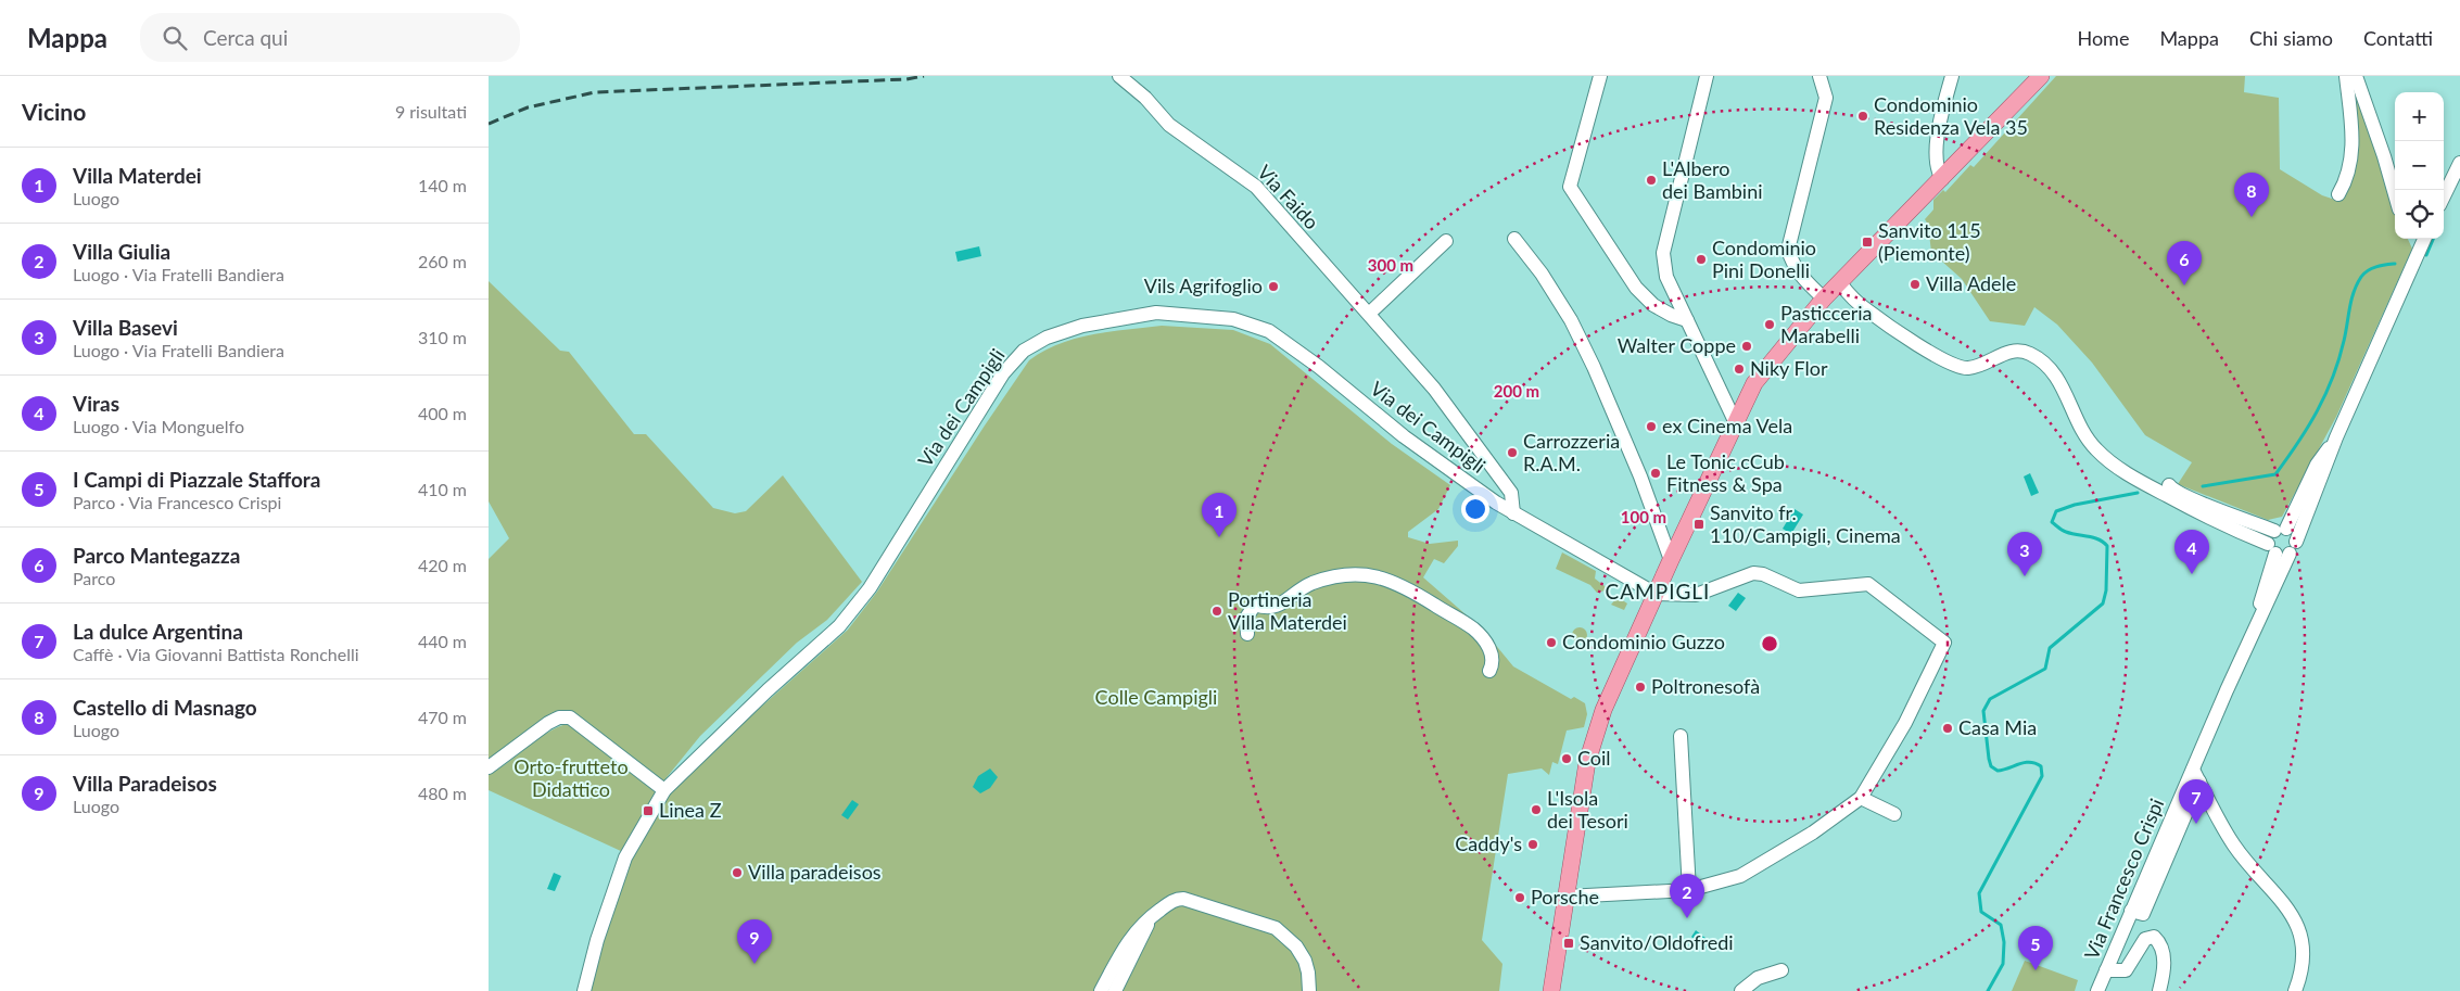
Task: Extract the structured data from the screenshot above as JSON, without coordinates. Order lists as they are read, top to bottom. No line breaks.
{"streets":{"street":["Via Faido","Via dei Campigli","Via Francesco Crispi"]},"crossings":[["Via Faido","Via dei Campigli"]],"districts":["CAMPIGLI"],"parks":["Colle Campigli","Orto-frutteto Didattico"],"places":{"other":["Condominio Residenza Vela 35","L'Albero dei Bambini","Condominio Pini Donelli","Villa Adele","Vils Agrifoglio","Pasticceria Marabelli","Walter Coppe","Niky Flor","ex Cinema Vela","Carrozzeria R.A.M.","Le Tonic cCub Fitness & Spa","Portineria Villa Materdei","Condominio Guzzo","Poltronesofà","Casa Mia","Coil","L'Isola dei Tesori","Caddy's","Villa paradeisos","Porsche"],"transit":["Sanvito 115 (Piemonte)","Sanvito fr. 110/Campigli, Cinema","Linea Z","Sanvito/Oldofredi"]},"page":{"header":"Mappa","search":"Cerca qui","nav":["Home","Mappa","Chi siamo","Contatti"],"heading":["Vicino","9 risultati"],"map_buttons":["+","−"],"list":[{"mark":"1","name":"Villa Materdei","note":"Luogo","value":"140 m"},{"mark":"2","name":"Villa Giulia","note":"Luogo · Via Fratelli Bandiera","value":"260 m"},{"mark":"3","name":"Villa Basevi","note":"Luogo · Via Fratelli Bandiera","value":"310 m"},{"mark":"4","name":"Viras","note":"Luogo · Via Monguelfo","value":"400 m"},{"mark":"5","name":"I Campi di Piazzale Staffora","note":"Parco · Via Francesco Crispi","value":"410 m"},{"mark":"6","name":"Parco Mantegazza","note":"Parco","value":"420 m"},{"mark":"7","name":"La dulce Argentina","note":"Caffè · Via Giovanni Battista Ronchelli","value":"440 m"},{"mark":"8","name":"Castello di Masnago","note":"Luogo","value":"470 m"},{"mark":"9","name":"Villa Paradeisos","note":"Luogo","value":"480 m"}],"pins":["8","6","1","4","3","7","2","9","5"]},"rings":["300 m","200 m","100 m"]}
